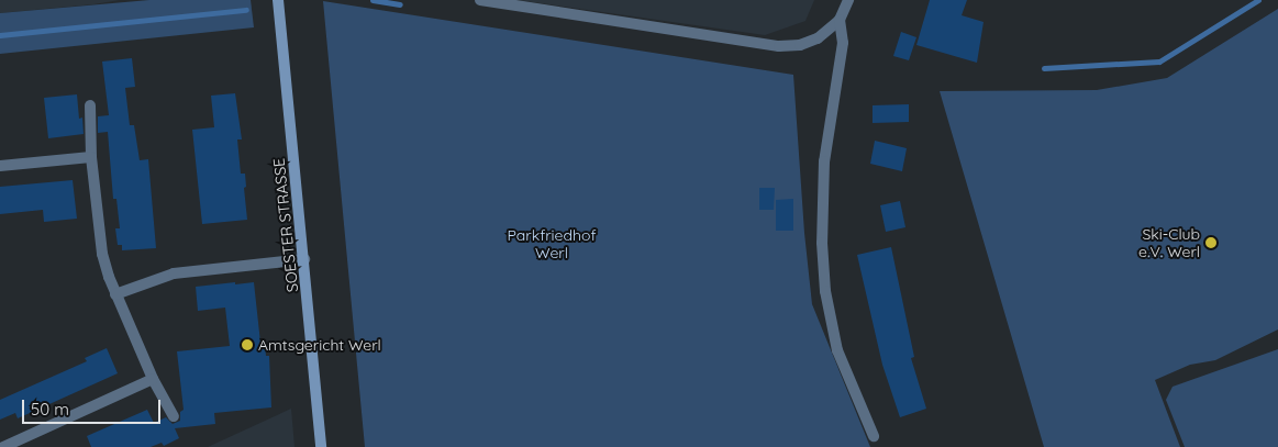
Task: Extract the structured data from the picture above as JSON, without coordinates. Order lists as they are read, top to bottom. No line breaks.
{"streets":{"main road":["SOESTER STRASSE"]},"parks":["Parkfriedhof Werl"],"places":["Ski-Club e.V. Werl","Amtsgericht Werl"],"scale_bar":"50 m"}
